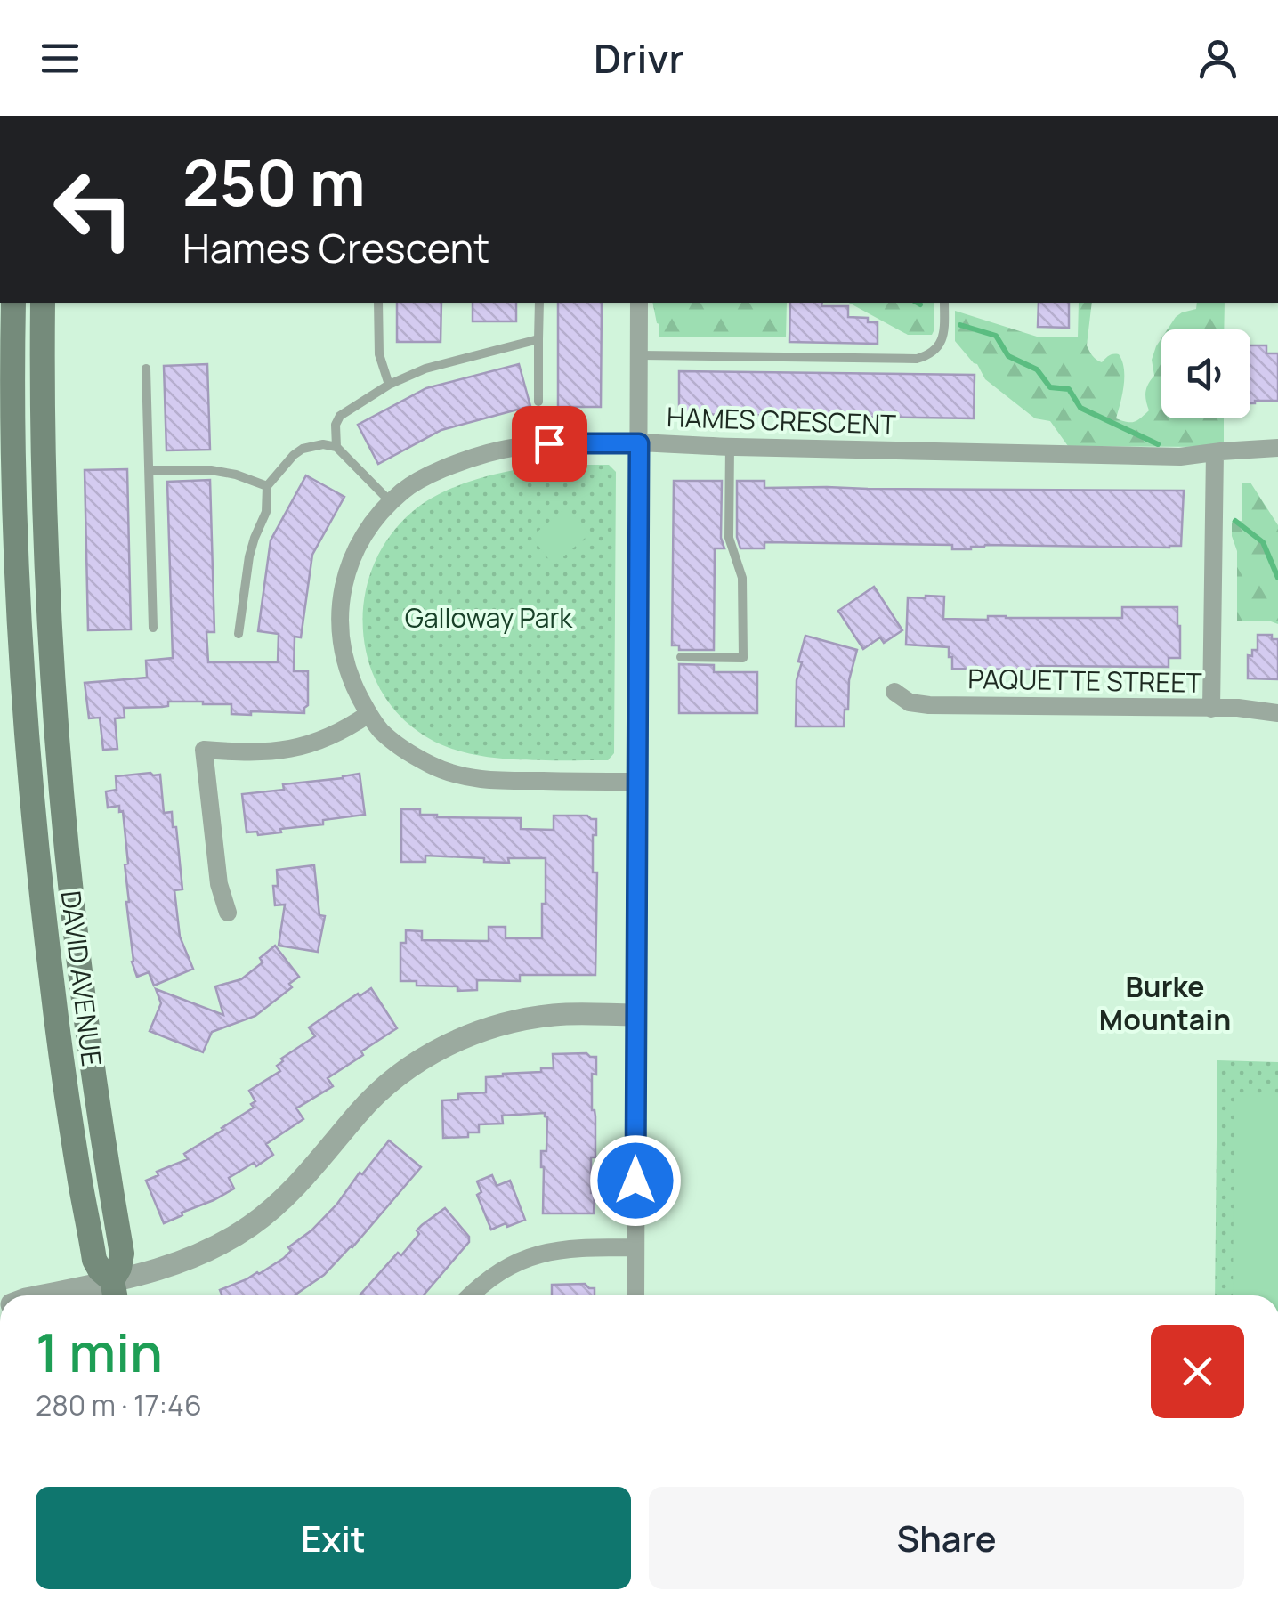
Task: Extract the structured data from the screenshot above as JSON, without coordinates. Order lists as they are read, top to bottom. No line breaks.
{"streets":{"main road":["DAVID AVENUE"],"street":["HAMES CRESCENT","PAQUETTE STREET"]},"districts":["Burke Mountain"],"parks":["Galloway Park"],"page":{"header":"Drivr","turn":["250 m","Hames Crescent"],"heading":["1 min","280 m · 17:46"],"buttons":["Exit","Share"]}}
